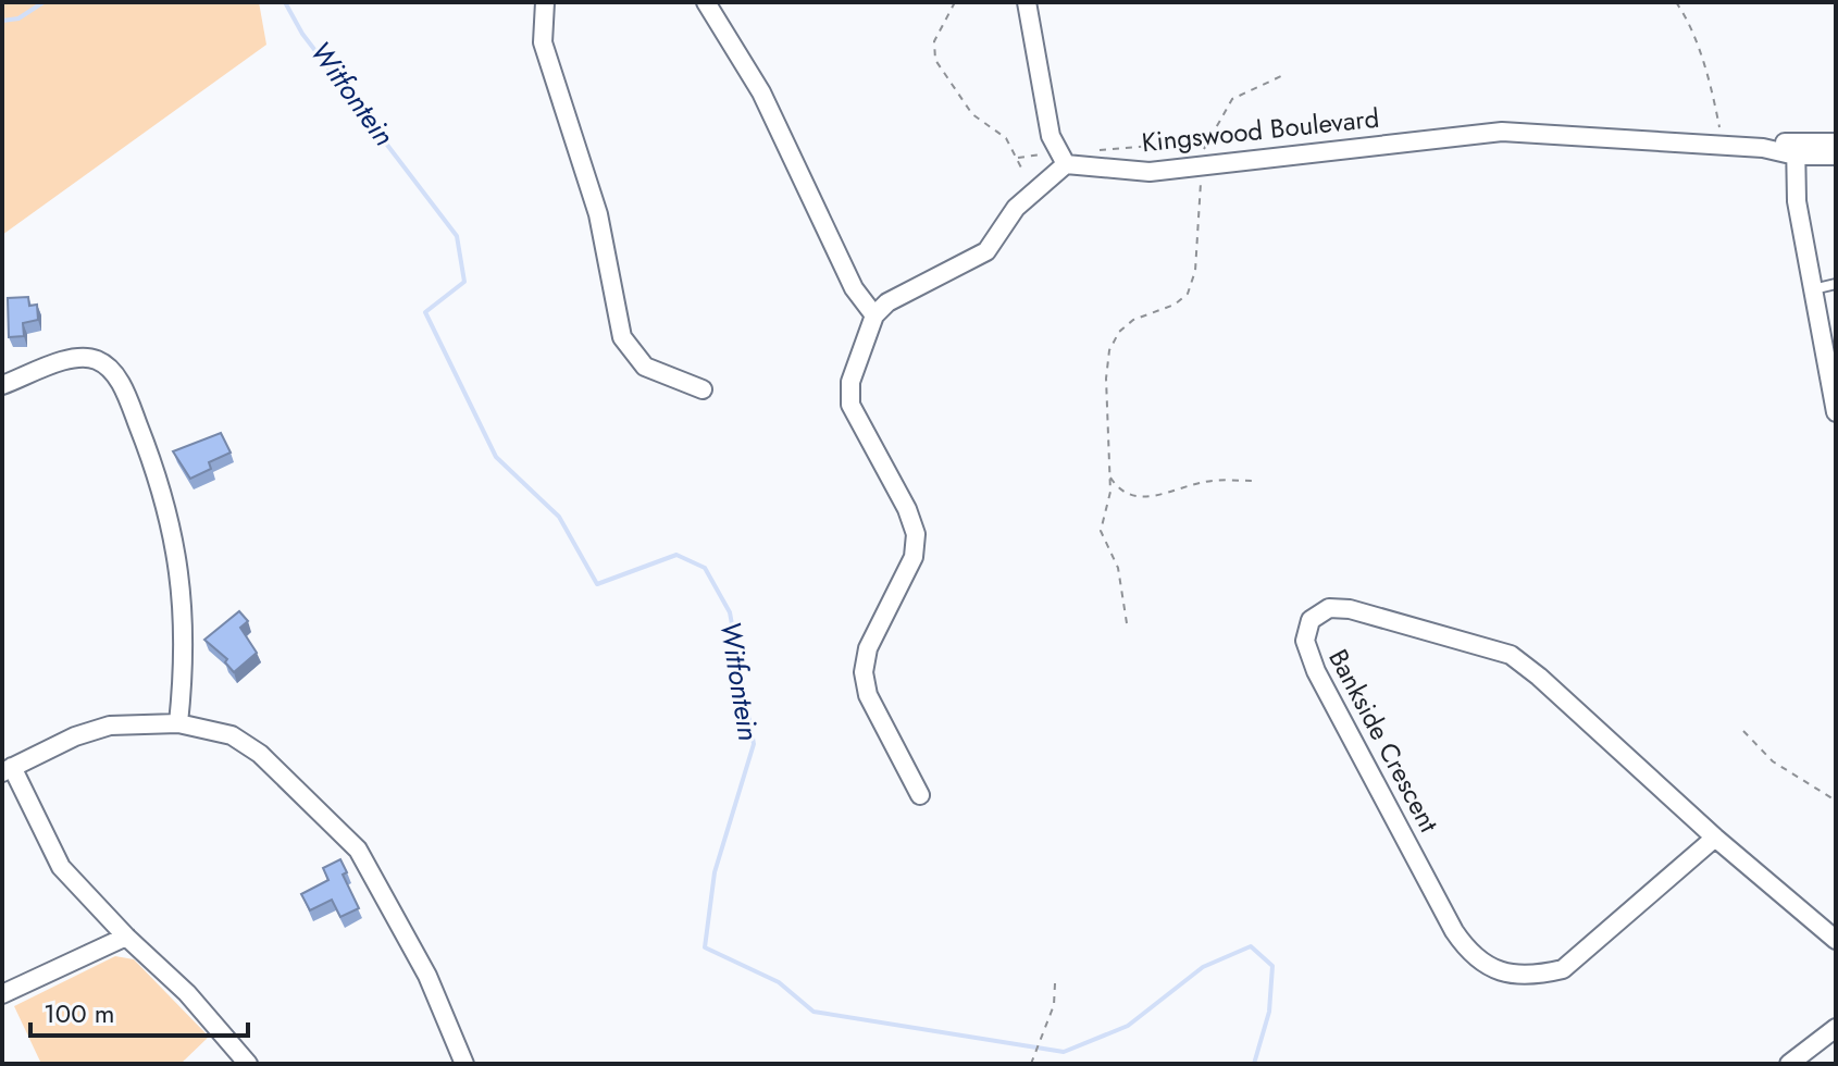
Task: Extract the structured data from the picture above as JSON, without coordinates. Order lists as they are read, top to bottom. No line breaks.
{"streets":{"street":["Kingswood Boulevard","Bankside Crescent"]},"water":["Witfontein"],"scale_bar":"100 m"}
